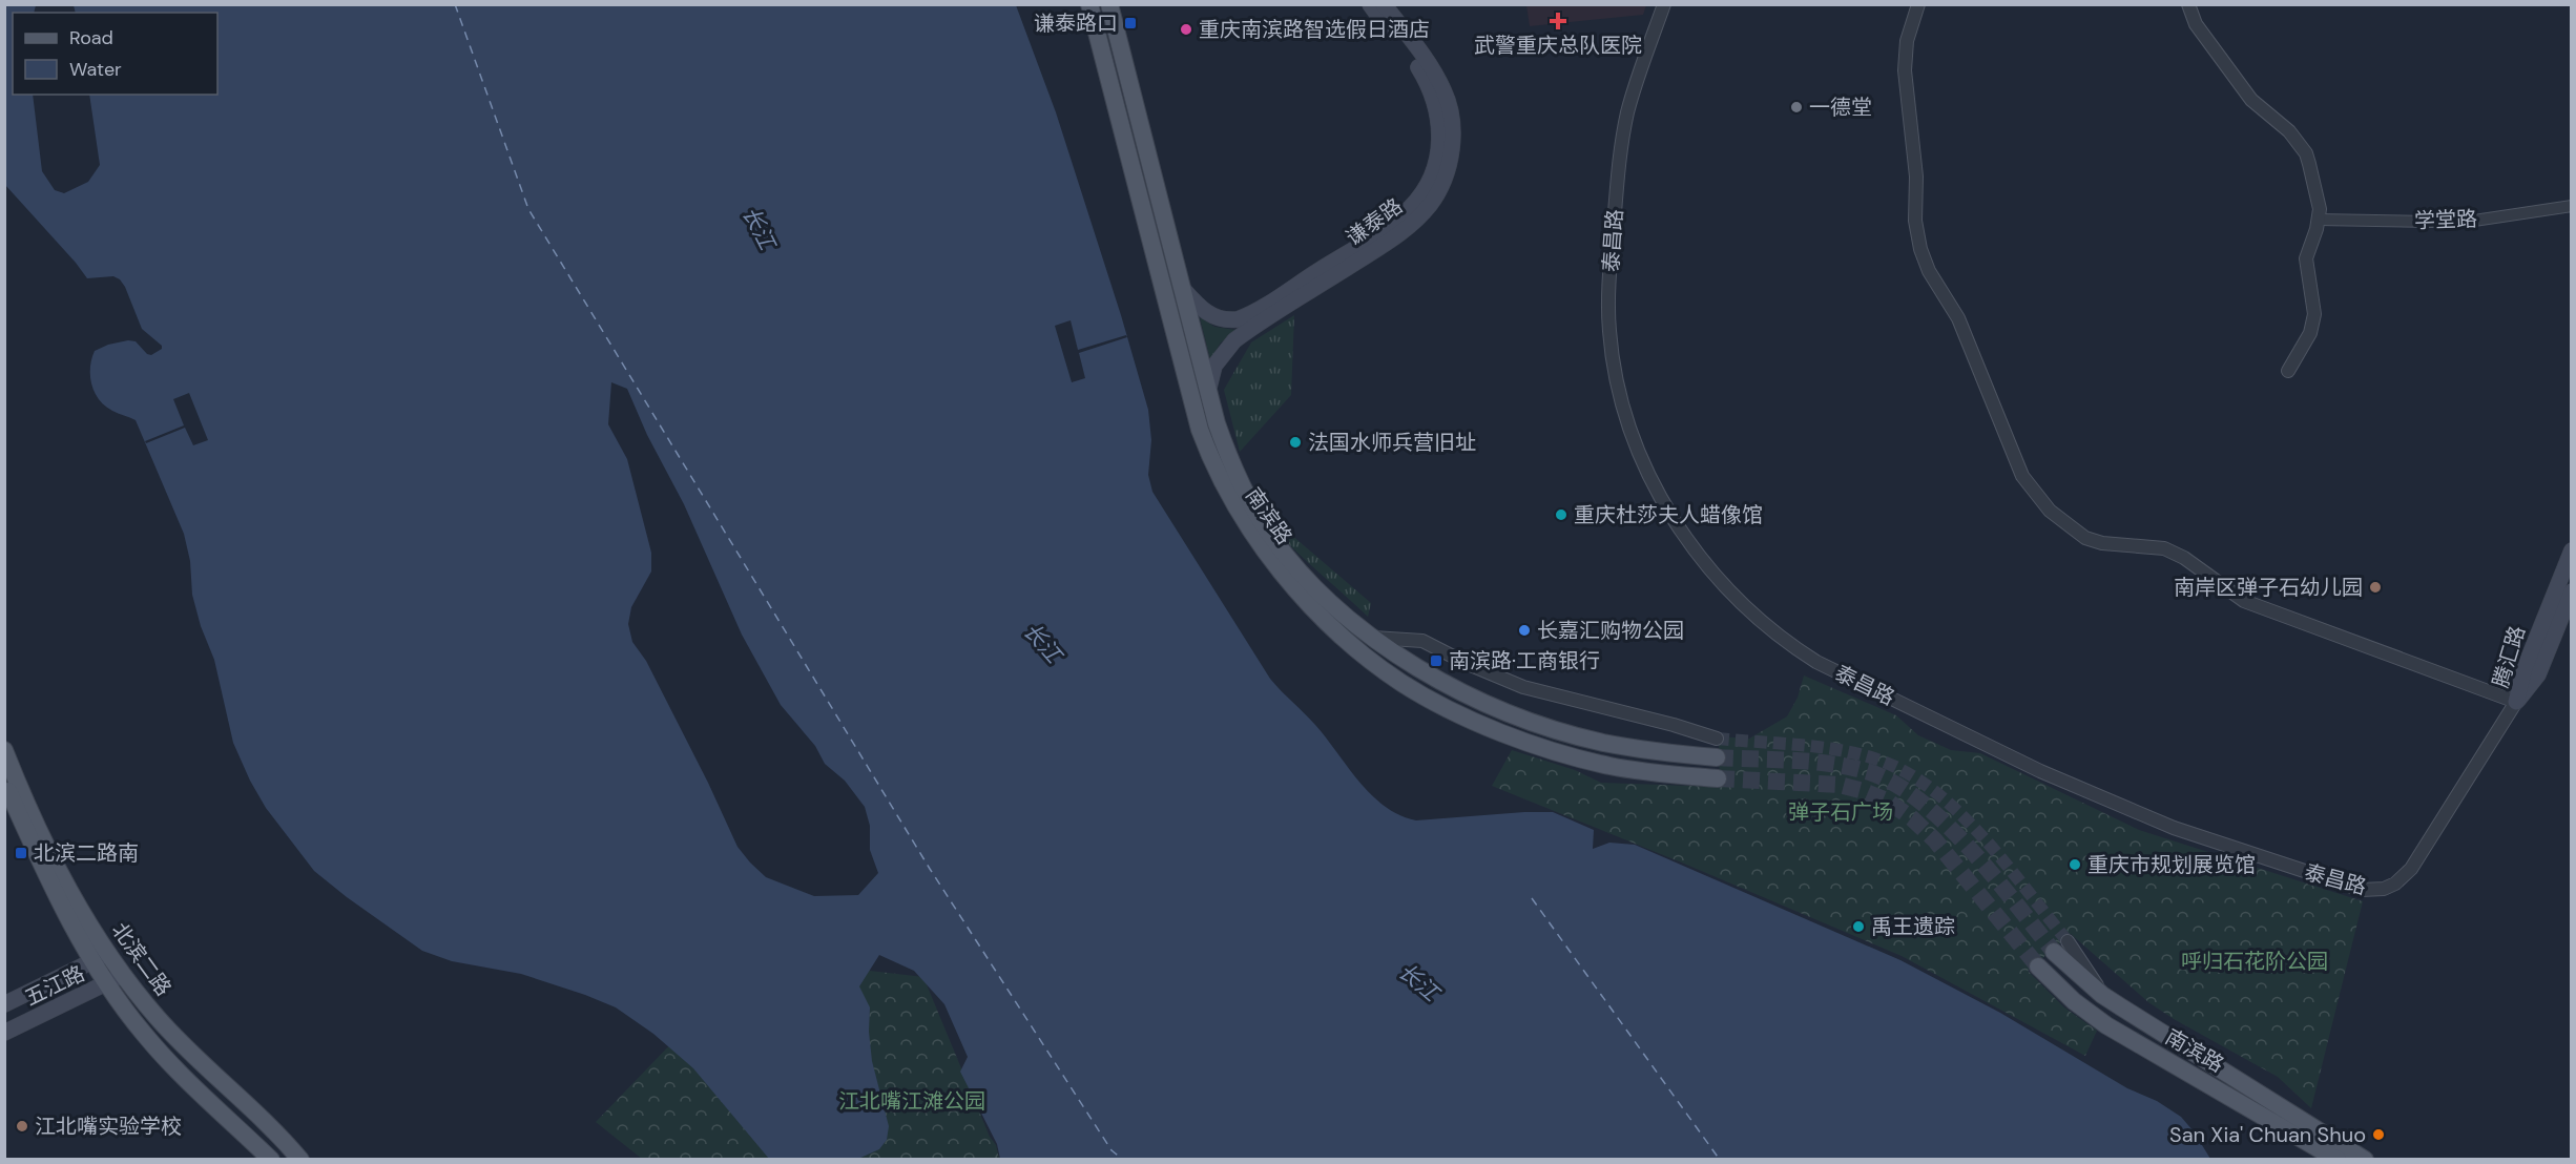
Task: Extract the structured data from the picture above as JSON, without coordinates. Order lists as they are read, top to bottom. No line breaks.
{"streets":{"main road":["谦泰路","南滨路","腾汇路","北滨二路","五江路"],"street":["学堂路","泰昌路"]},"crossings":[["谦泰路","南滨路"],["泰昌路","腾汇路"],["北滨二路","五江路"]],"water":["长江"],"parks":["弹子石广场","呼归石花阶公园","江北嘴江滩公园"],"places":{"health":["武警重庆总队医院"],"transit":["谦泰路口","南滨路·工商银行","北滨二路南"],"other":["重庆南滨路智选假日酒店","一德堂","法国水师兵营旧址","重庆杜莎夫人蜡像馆","南岸区弹子石幼儿园","长嘉汇购物公园","重庆市规划展览馆","禹王遗踪","江北嘴实验学校","San Xia' Chuan Shuo"]},"legend":["Road","Water"]}
